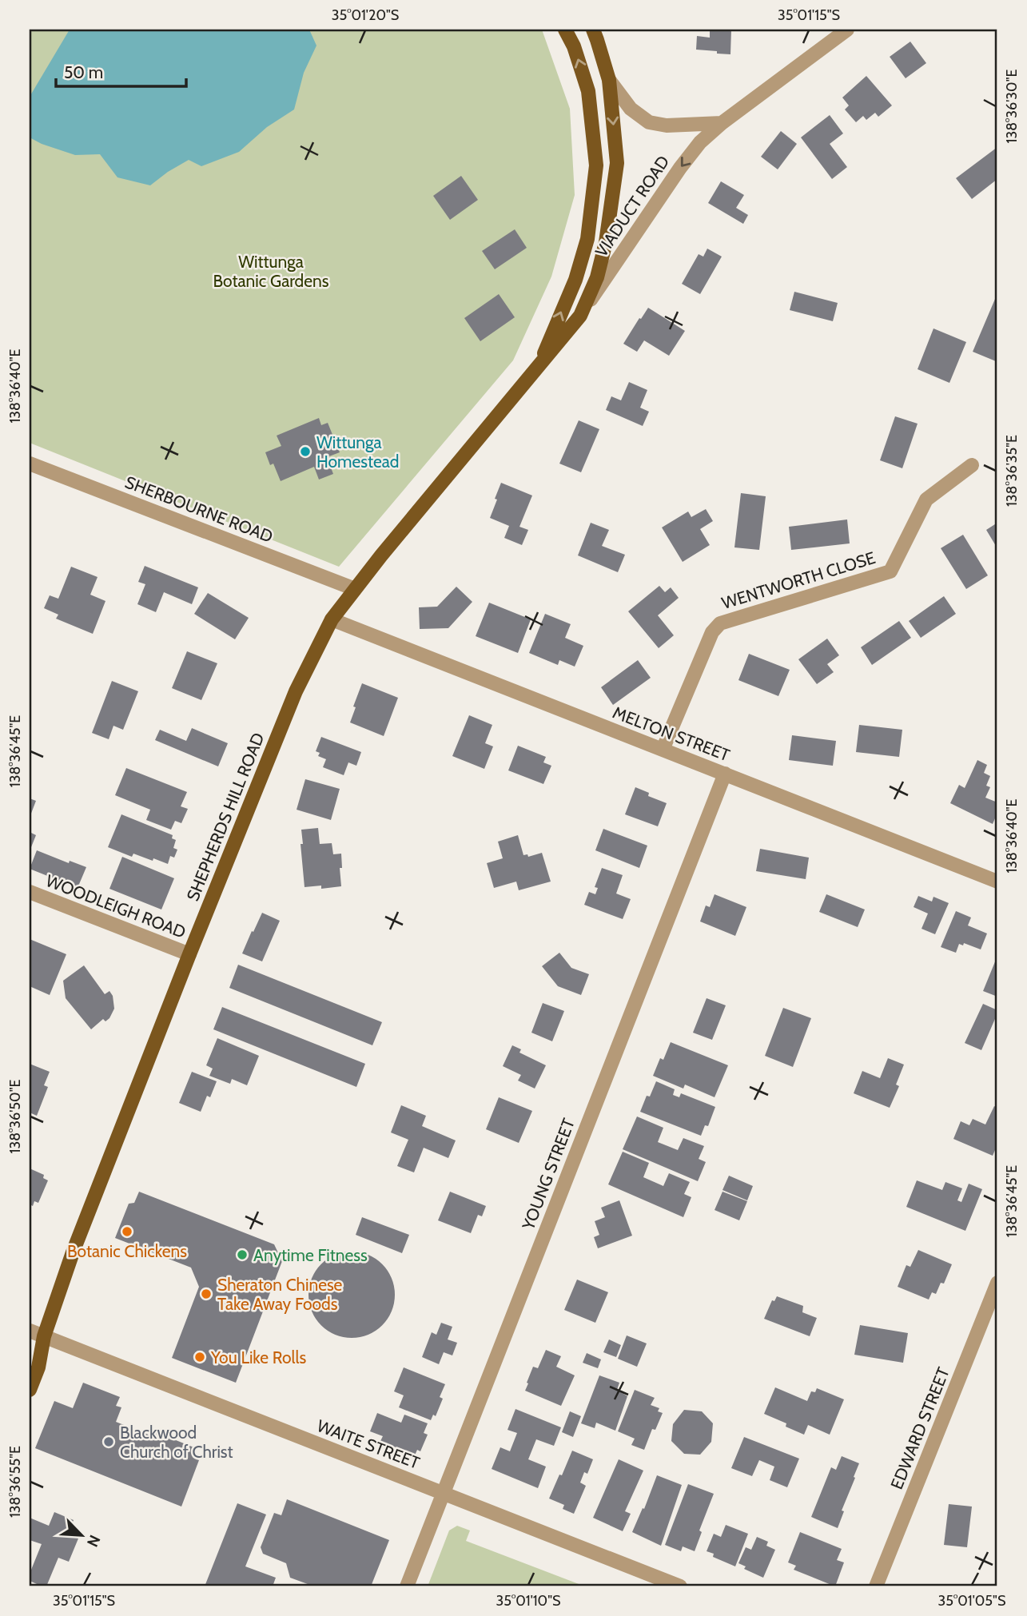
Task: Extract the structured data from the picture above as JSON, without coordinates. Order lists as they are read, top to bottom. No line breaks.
{"streets":{"main road":["SHEPHERDS HILL ROAD"],"street":["VIADUCT ROAD","SHERBOURNE ROAD","WENTWORTH CLOSE","MELTON STREET","WOODLEIGH ROAD","YOUNG STREET","EDWARD STREET","WAITE STREET"]},"crossings":[["VIADUCT ROAD","SHEPHERDS HILL ROAD"],["SHERBOURNE ROAD","SHEPHERDS HILL ROAD"],["WENTWORTH CLOSE","MELTON STREET"],["MELTON STREET","SHEPHERDS HILL ROAD"],["MELTON STREET","YOUNG STREET"],["SHEPHERDS HILL ROAD","WOODLEIGH ROAD"],["SHEPHERDS HILL ROAD","WAITE STREET"],["YOUNG STREET","WAITE STREET"]],"one_way":["VIADUCT ROAD"],"parks":["Wittunga Botanic Gardens"],"places":["Wittunga Homestead","Botanic Chickens","Anytime Fitness","Sheraton Chinese Take Away Foods","You Like Rolls","Blackwood Church of Christ"],"scale_bar":"50 m","north":"bottom right","coordinates":["35°01'20\"S","35°01'15\"S","138°36'30\"E","138°36'40\"E","138°36'35\"E","138°36'45\"E","138°36'50\"E","138°36'55\"E","35°01'10\"S","35°01'05\"S"]}
